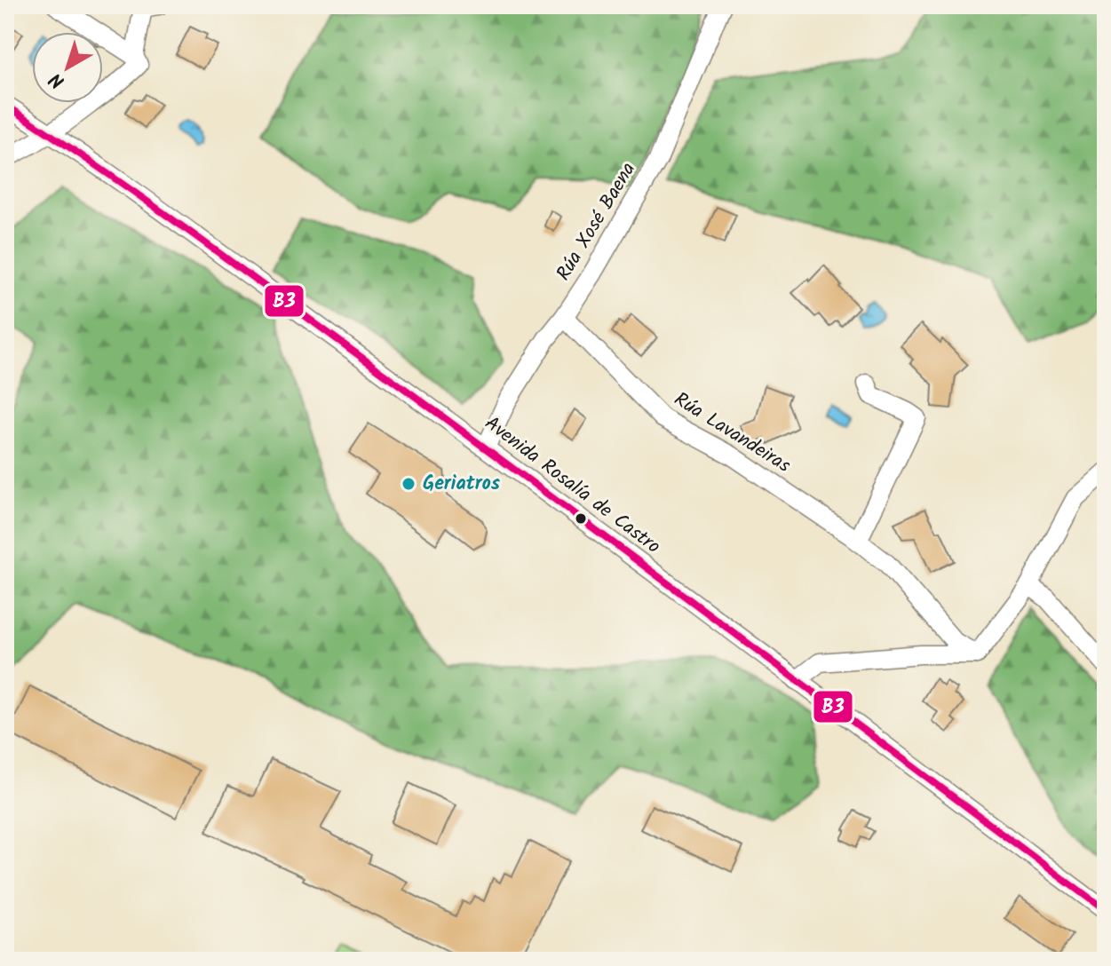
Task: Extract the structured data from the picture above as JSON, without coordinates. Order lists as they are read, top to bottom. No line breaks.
{"streets":{"street":["Rúa Xosé Baena","Rúa Lavandeiras","Avenida Rosalía de Castro"]},"crossings":[["Rúa Xosé Baena","Rúa Lavandeiras"],["Rúa Xosé Baena","Avenida Rosalía de Castro"]],"places":["Geriatros"],"lines":["transit line B3"],"north":"bottom left"}
